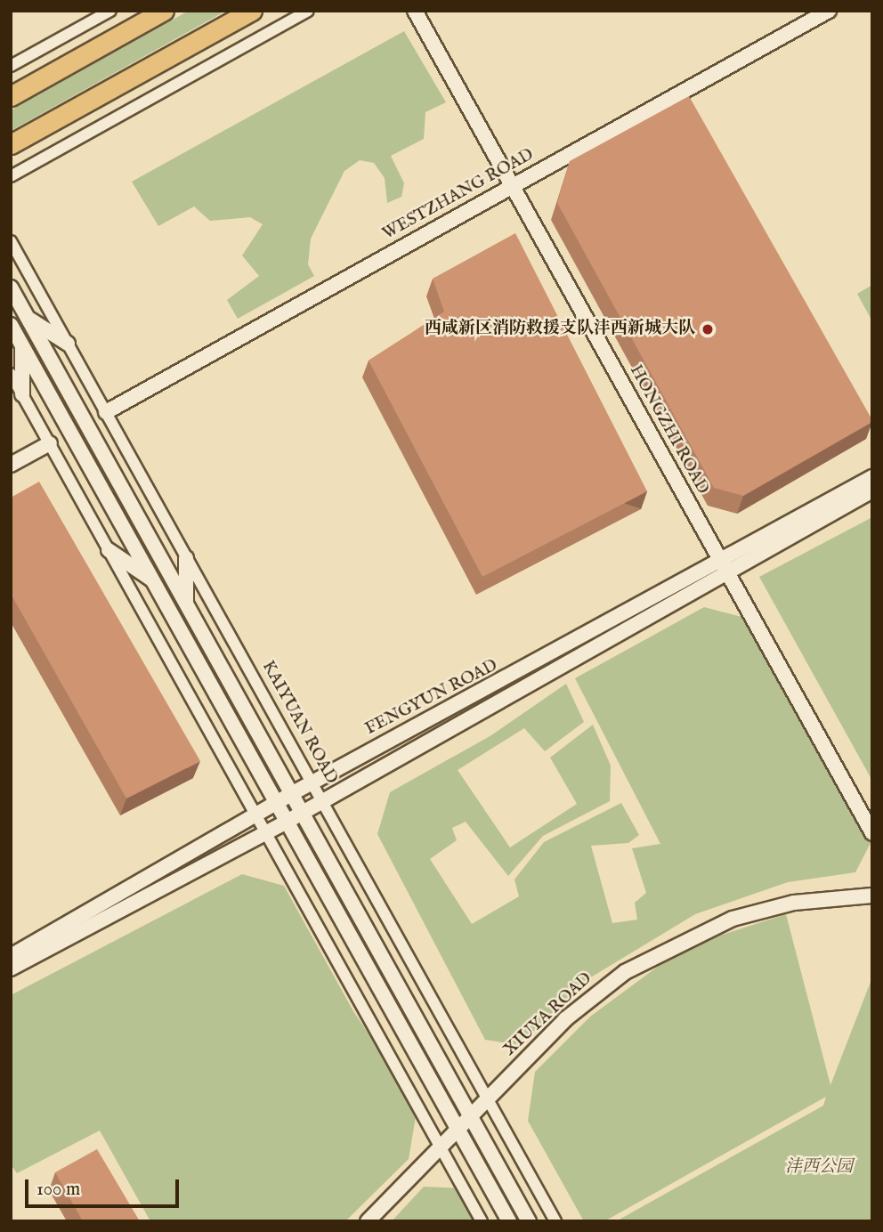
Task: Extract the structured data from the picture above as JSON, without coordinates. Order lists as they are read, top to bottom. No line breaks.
{"streets":{"street":["WESTZHANG ROAD","HONGZHI ROAD","FENGYUN ROAD","KAIYUAN ROAD","XIUYA ROAD"]},"crossings":[["WESTZHANG ROAD","HONGZHI ROAD"],["WESTZHANG ROAD","KAIYUAN ROAD"],["HONGZHI ROAD","FENGYUN ROAD"],["FENGYUN ROAD","KAIYUAN ROAD"],["KAIYUAN ROAD","XIUYA ROAD"]],"parks":["沣西公园"],"places":["西咸新区消防救援支队沣西新城大队"],"scale_bar":"100 m"}
